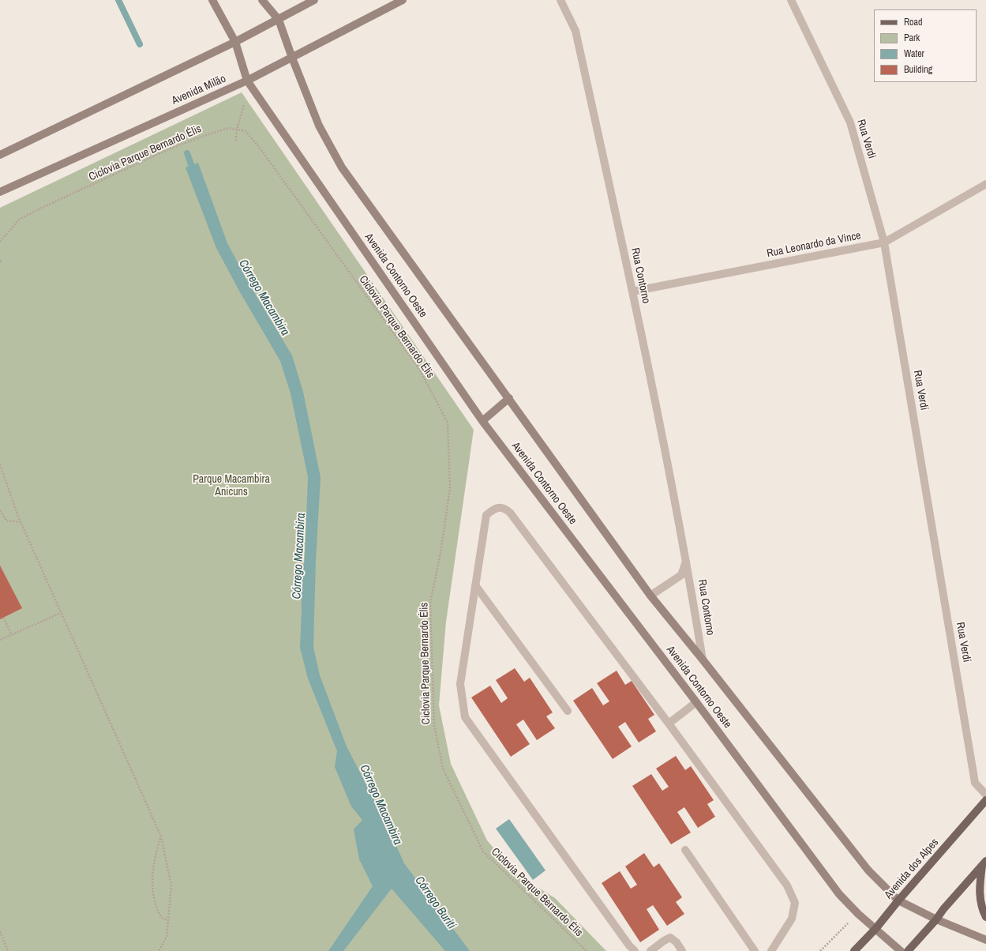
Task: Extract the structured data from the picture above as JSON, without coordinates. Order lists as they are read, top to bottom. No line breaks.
{"streets":{"main road":["Avenida Milão","Avenida Contorno Oeste","Avenida dos Alpes"],"street":["Rua Verdi","Rua Leonardo da Vince","Rua Contorno"],"path":["Ciclovia Parque Bernardo Élis"]},"crossings":[["Avenida Milão","Avenida Contorno Oeste"],["Rua Verdi","Rua Leonardo da Vince"],["Rua Leonardo da Vince","Rua Contorno"],["Avenida Contorno Oeste","Rua Contorno"],["Avenida Contorno Oeste","Avenida dos Alpes"]],"water":["Córrego Macambira","Córrego Buriti"],"parks":["Parque Macambira Anicuns"],"legend":["Road","Park","Water","Building"]}
